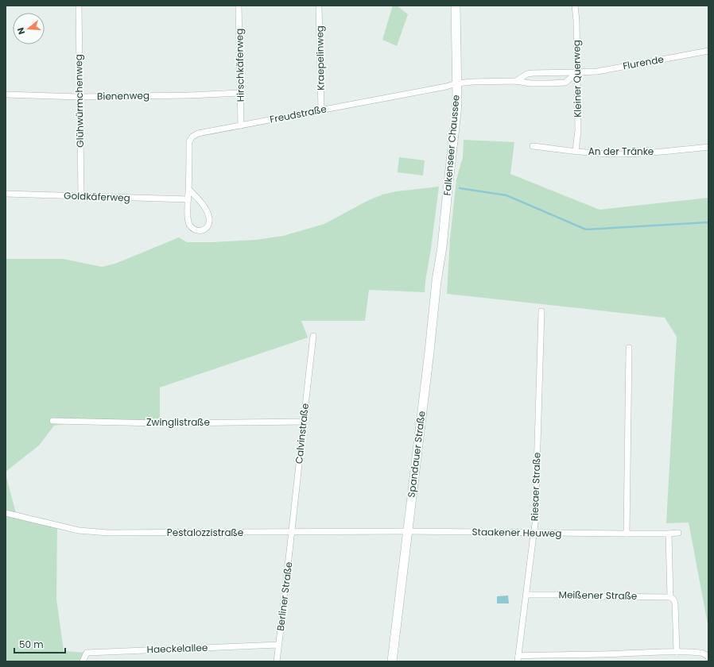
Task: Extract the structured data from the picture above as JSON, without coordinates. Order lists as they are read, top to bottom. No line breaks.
{"streets":{"main road":["Falkenseer Chaussee","Spandauer Straße"],"street":["Kraepelinweg","Flurende","Hirschkäferweg","Kleiner Querweg","Bienenweg","Glühwürmchenweg","Freudstraße","An der Tränke","Goldkäferweg","Zwinglistraße","Calvinstraße","Riesaer Straße","Pestalozzistraße","Staakener Heuweg","Meißener Straße","Berliner Straße","Haeckelallee"]},"crossings":[["Kraepelinweg","Freudstraße"],["Flurende","Kleiner Querweg"],["Flurende","Freudstraße"],["Flurende","Falkenseer Chaussee"],["Hirschkäferweg","Bienenweg"],["Hirschkäferweg","Freudstraße"],["Kleiner Querweg","An der Tränke"],["Bienenweg","Glühwürmchenweg"],["Glühwürmchenweg","Goldkäferweg"],["Freudstraße","Falkenseer Chaussee"],["Freudstraße","Goldkäferweg"],["Falkenseer Chaussee","Spandauer Straße"],["Zwinglistraße","Calvinstraße"],["Calvinstraße","Pestalozzistraße"],["Calvinstraße","Berliner Straße"],["Spandauer Straße","Pestalozzistraße"],["Spandauer Straße","Staakener Heuweg"],["Riesaer Straße","Staakener Heuweg"],["Riesaer Straße","Meißener Straße"],["Pestalozzistraße","Staakener Heuweg"],["Pestalozzistraße","Berliner Straße"],["Berliner Straße","Haeckelallee"]],"scale_bar":"50 m","north":"left"}
